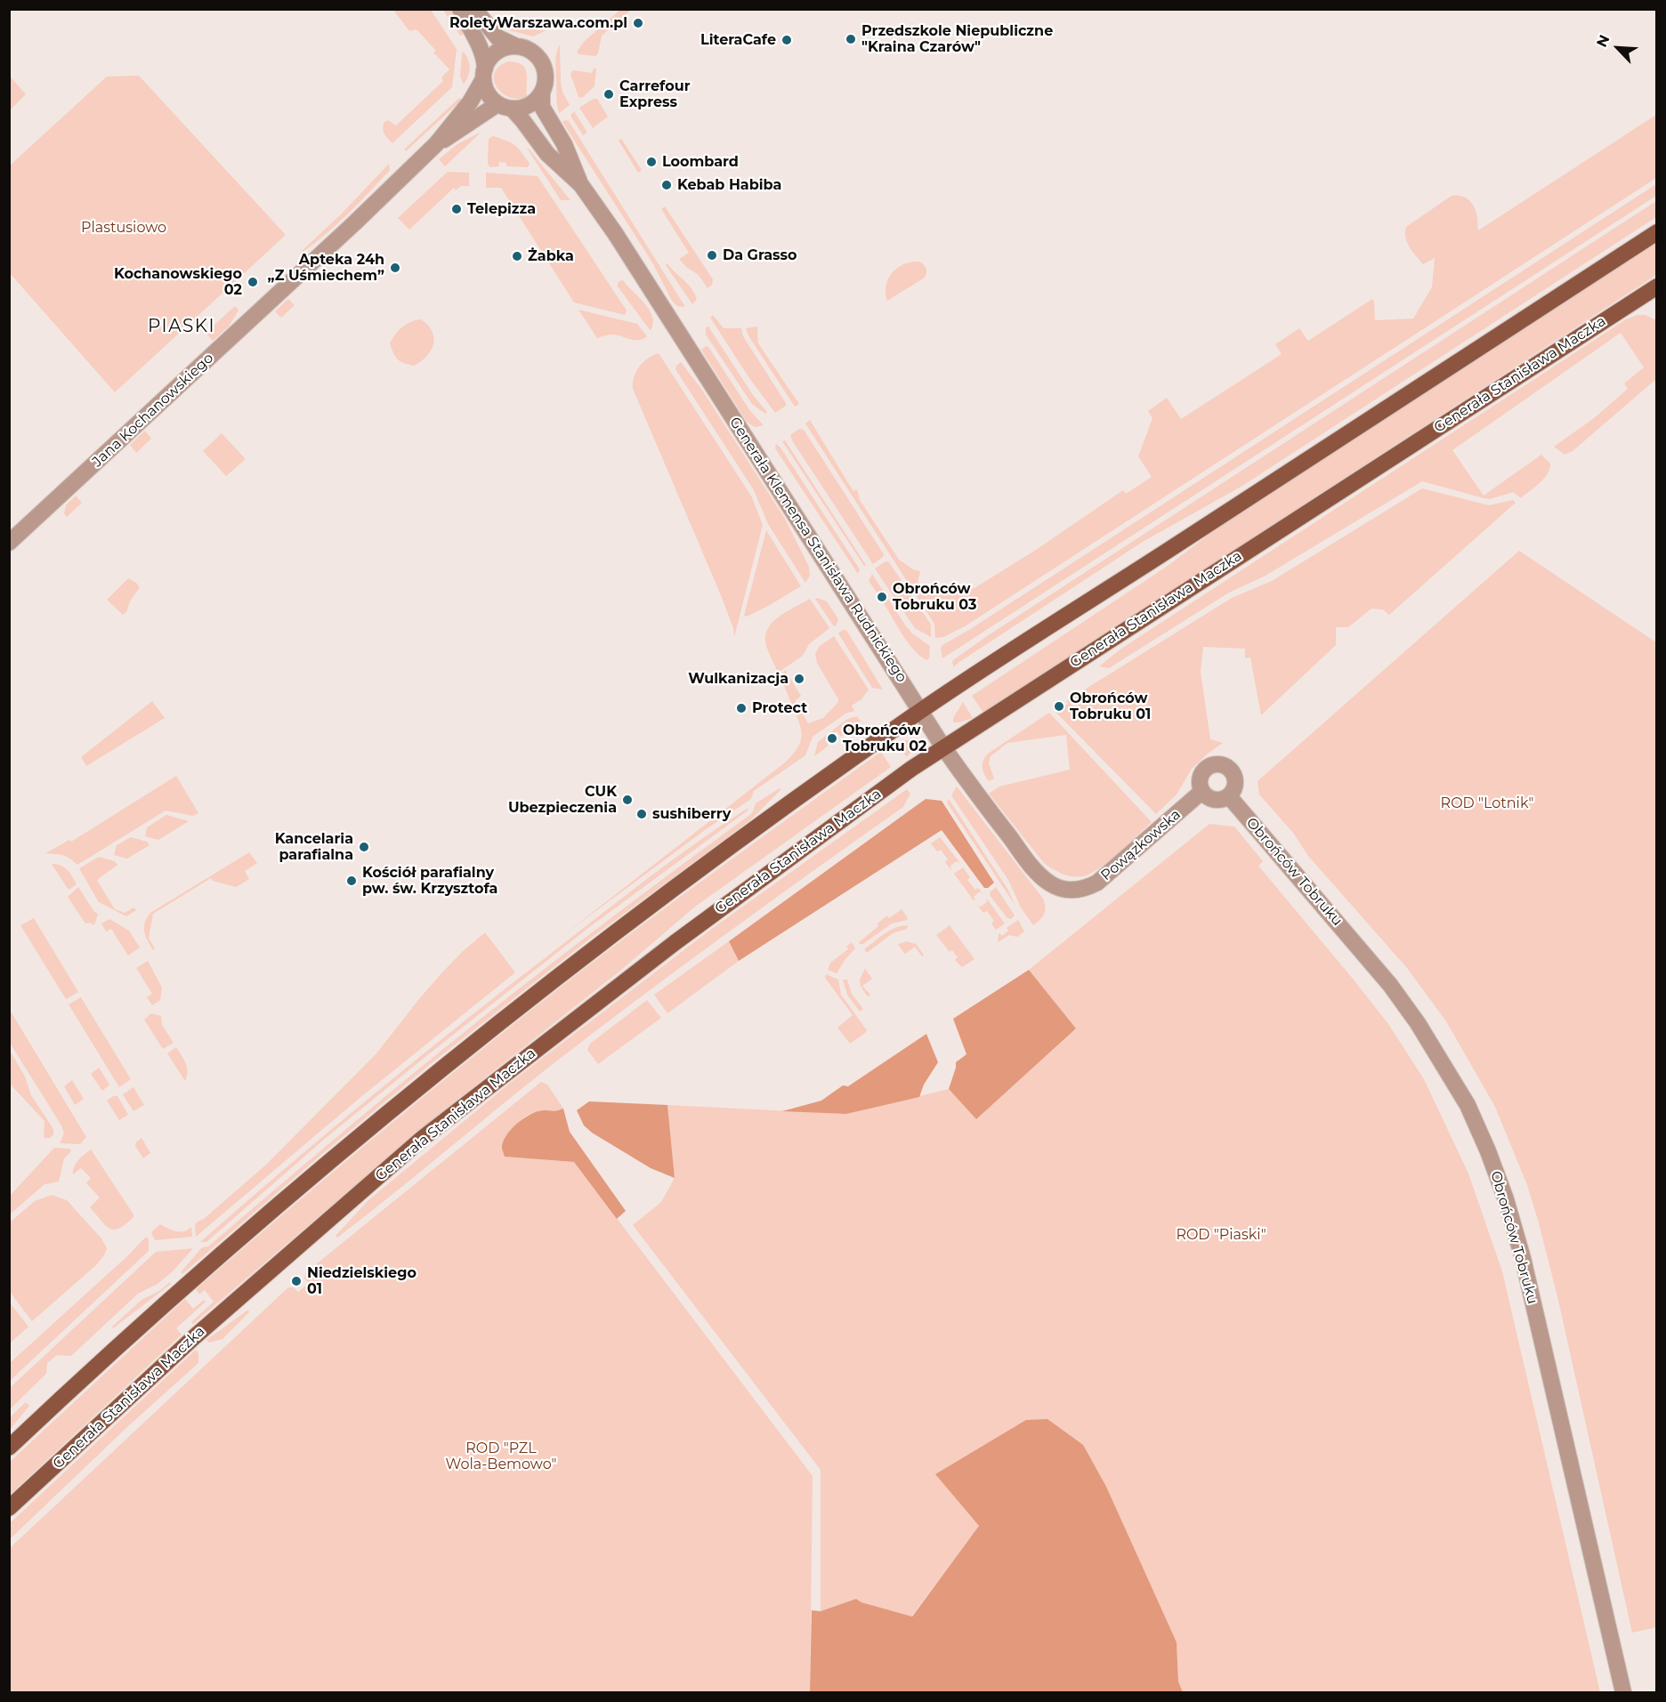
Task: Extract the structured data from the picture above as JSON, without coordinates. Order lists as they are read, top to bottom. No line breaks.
{"streets":{"main road":["Generała Stanisława Maczka"],"street":["Jana Kochanowskiego","Generała Klemensa Stanisława Rudnickiego","Powązkowska","Obrońców Tobruku"]},"crossings":[["Generała Stanisława Maczka","Generała Klemensa Stanisława Rudnickiego"],["Jana Kochanowskiego","Generała Klemensa Stanisława Rudnickiego"],["Generała Klemensa Stanisława Rudnickiego","Powązkowska"],["Powązkowska","Obrońców Tobruku"]],"districts":["PIASKI"],"parks":["Plastusiowo","ROD \"Lotnik\"","ROD \"Piaski\"","ROD \"PZL Wola-Bemowo\""],"places":["RoletyWarszawa.com.pl","Przedszkole Niepubliczne \"Kraina Czarów\"","LiteraCafe","Carrefour Express","Loombard","Kebab Habiba","Telepizza","Da Grasso","Żabka","Apteka 24h „Z Uśmiechem”","Kochanowskiego 02","Obrońców Tobruku 03","Wulkanizacja","Obrońców Tobruku 01","Protect","Obrońców Tobruku 02","CUK Ubezpieczenia","sushiberry","Kancelaria parafialna","Kościół parafialny pw. św. Krzysztofa","Niedzielskiego 01"],"north":"top left"}
